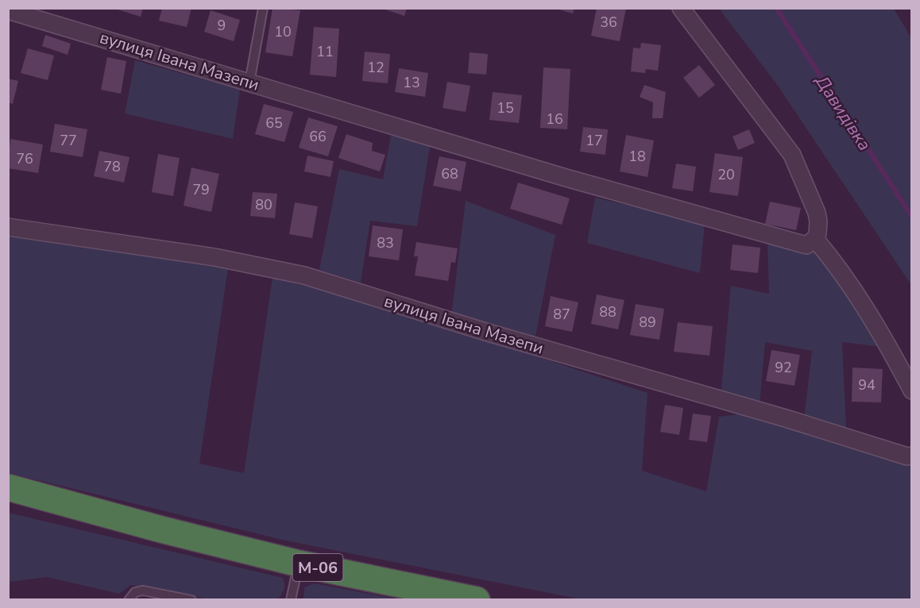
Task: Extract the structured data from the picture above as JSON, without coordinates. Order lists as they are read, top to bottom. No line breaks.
{"streets":{"highway":["М-06"],"street":["вулиця Івана Мазепи"]},"water":["Давидівка"],"house_numbers":["36","9","10","11","12","13","15","16","65","66","77","17","18","76","78","68","20","79","80","83","88","87","89","92","94"]}
